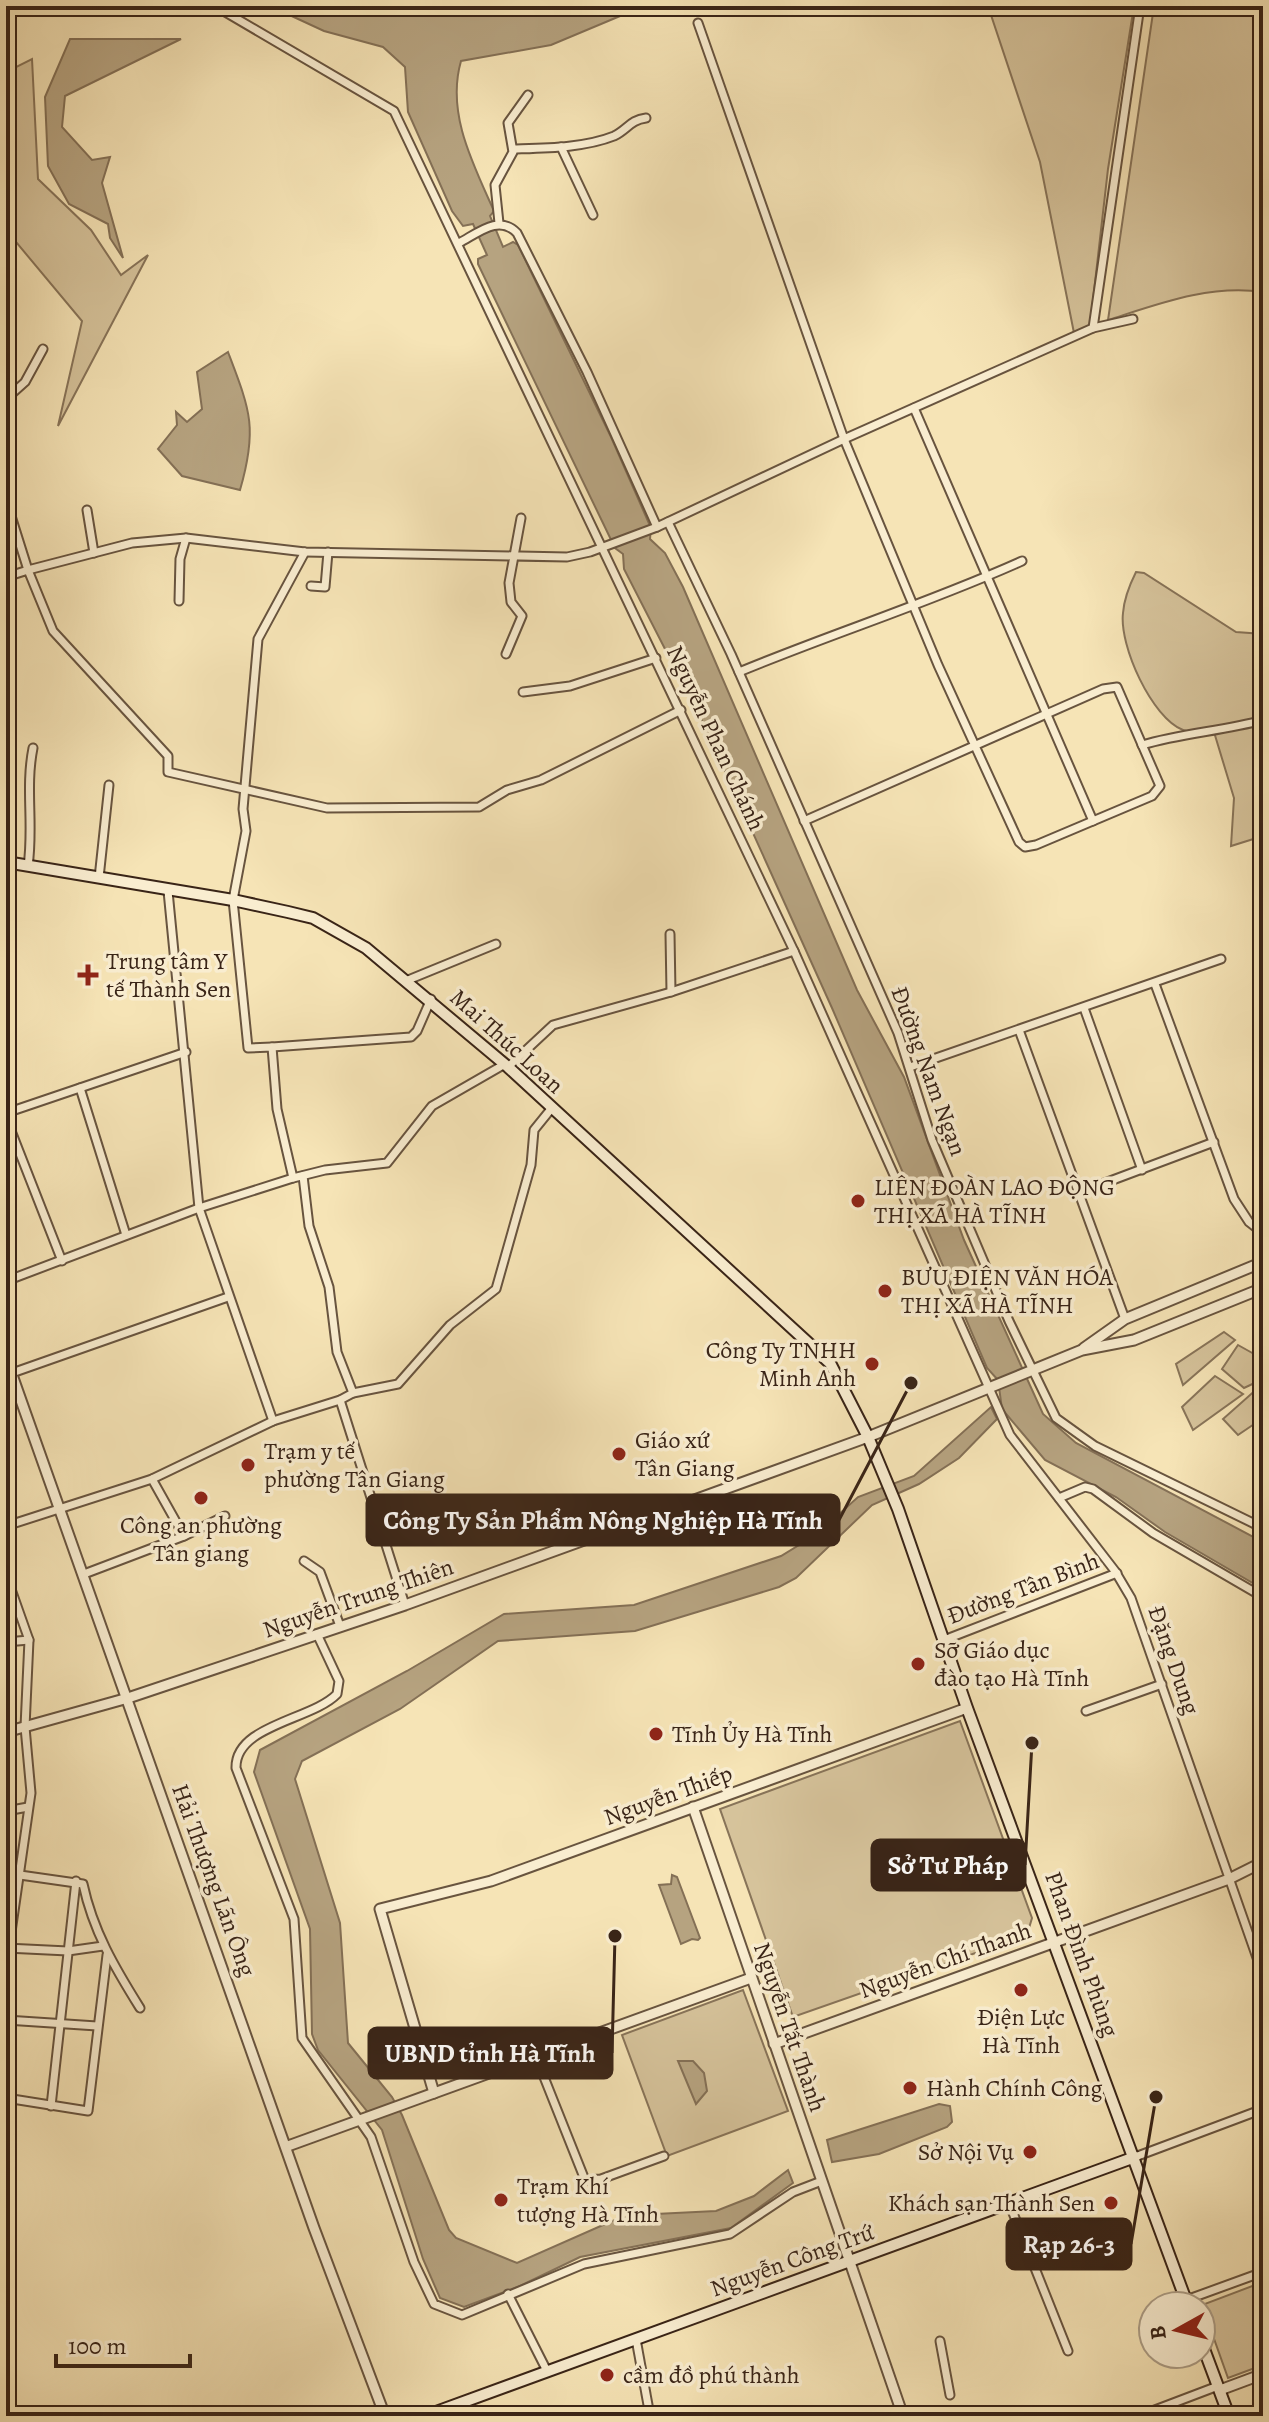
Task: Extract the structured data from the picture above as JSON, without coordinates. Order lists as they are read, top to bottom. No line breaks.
{"streets":{"main road":["Mai Thúc Loan","Phan Đình Phùng","Nguyễn Công Trứ"],"street":["Nguyễn Phan Chánh","Đường Nam Ngạn","Đường Tân Bình","Nguyễn Trung Thiên","Đặng Dung","Nguyễn Thiếp","Hải Thượng Lãn Ông","Nguyễn Chí Thanh","Nguyễn Tất Thành"]},"crossings":[["Nguyễn Phan Chánh","Nguyễn Trung Thiên"],["Nguyễn Phan Chánh","Đặng Dung"],["Mai Thúc Loan","Nguyễn Trung Thiên"],["Mai Thúc Loan","Phan Đình Phùng"],["Đường Nam Ngạn","Nguyễn Trung Thiên"],["Đường Tân Bình","Đặng Dung"],["Đường Tân Bình","Phan Đình Phùng"],["Nguyễn Trung Thiên","Đặng Dung"],["Nguyễn Trung Thiên","Hải Thượng Lãn Ông"],["Nguyễn Trung Thiên","Phan Đình Phùng"],["Đặng Dung","Nguyễn Chí Thanh"],["Nguyễn Thiếp","Phan Đình Phùng"],["Nguyễn Thiếp","Nguyễn Tất Thành"],["Phan Đình Phùng","Nguyễn Chí Thanh"],["Phan Đình Phùng","Nguyễn Công Trứ"],["Nguyễn Chí Thanh","Nguyễn Tất Thành"],["Nguyễn Tất Thành","Nguyễn Công Trứ"]],"places":{"health":["Trung tâm Y tế Thành Sen"],"other":["LIÊN ĐOÀN LAO ĐỘNG THỊ XÃ HÀ TĨNH","BƯU ĐIỆN VĂN HÓA THỊ XÃ HÀ TĨNH","Công Ty TNHH Minh Anh","Công Ty Sản Phẩm Nông Nghiệp Hà Tĩnh","Giáo xứ Tân Giang","Trạm y tế phường Tân Giang","Công an phường Tân giang","Sỡ Giáo dục đào tạo Hà Tĩnh","Tĩnh Ủy Hà Tĩnh","Sở Tư Pháp","UBND tỉnh Hà Tĩnh","Điện Lực Hà Tĩnh","Hành Chính Công","Rạp 26-3","Sở Nội Vụ","Trạm Khí tượng Hà Tĩnh","Khách sạn Thành Sen","cầm đồ phú thành"]},"scale_bar":"100 m","north":"left"}
